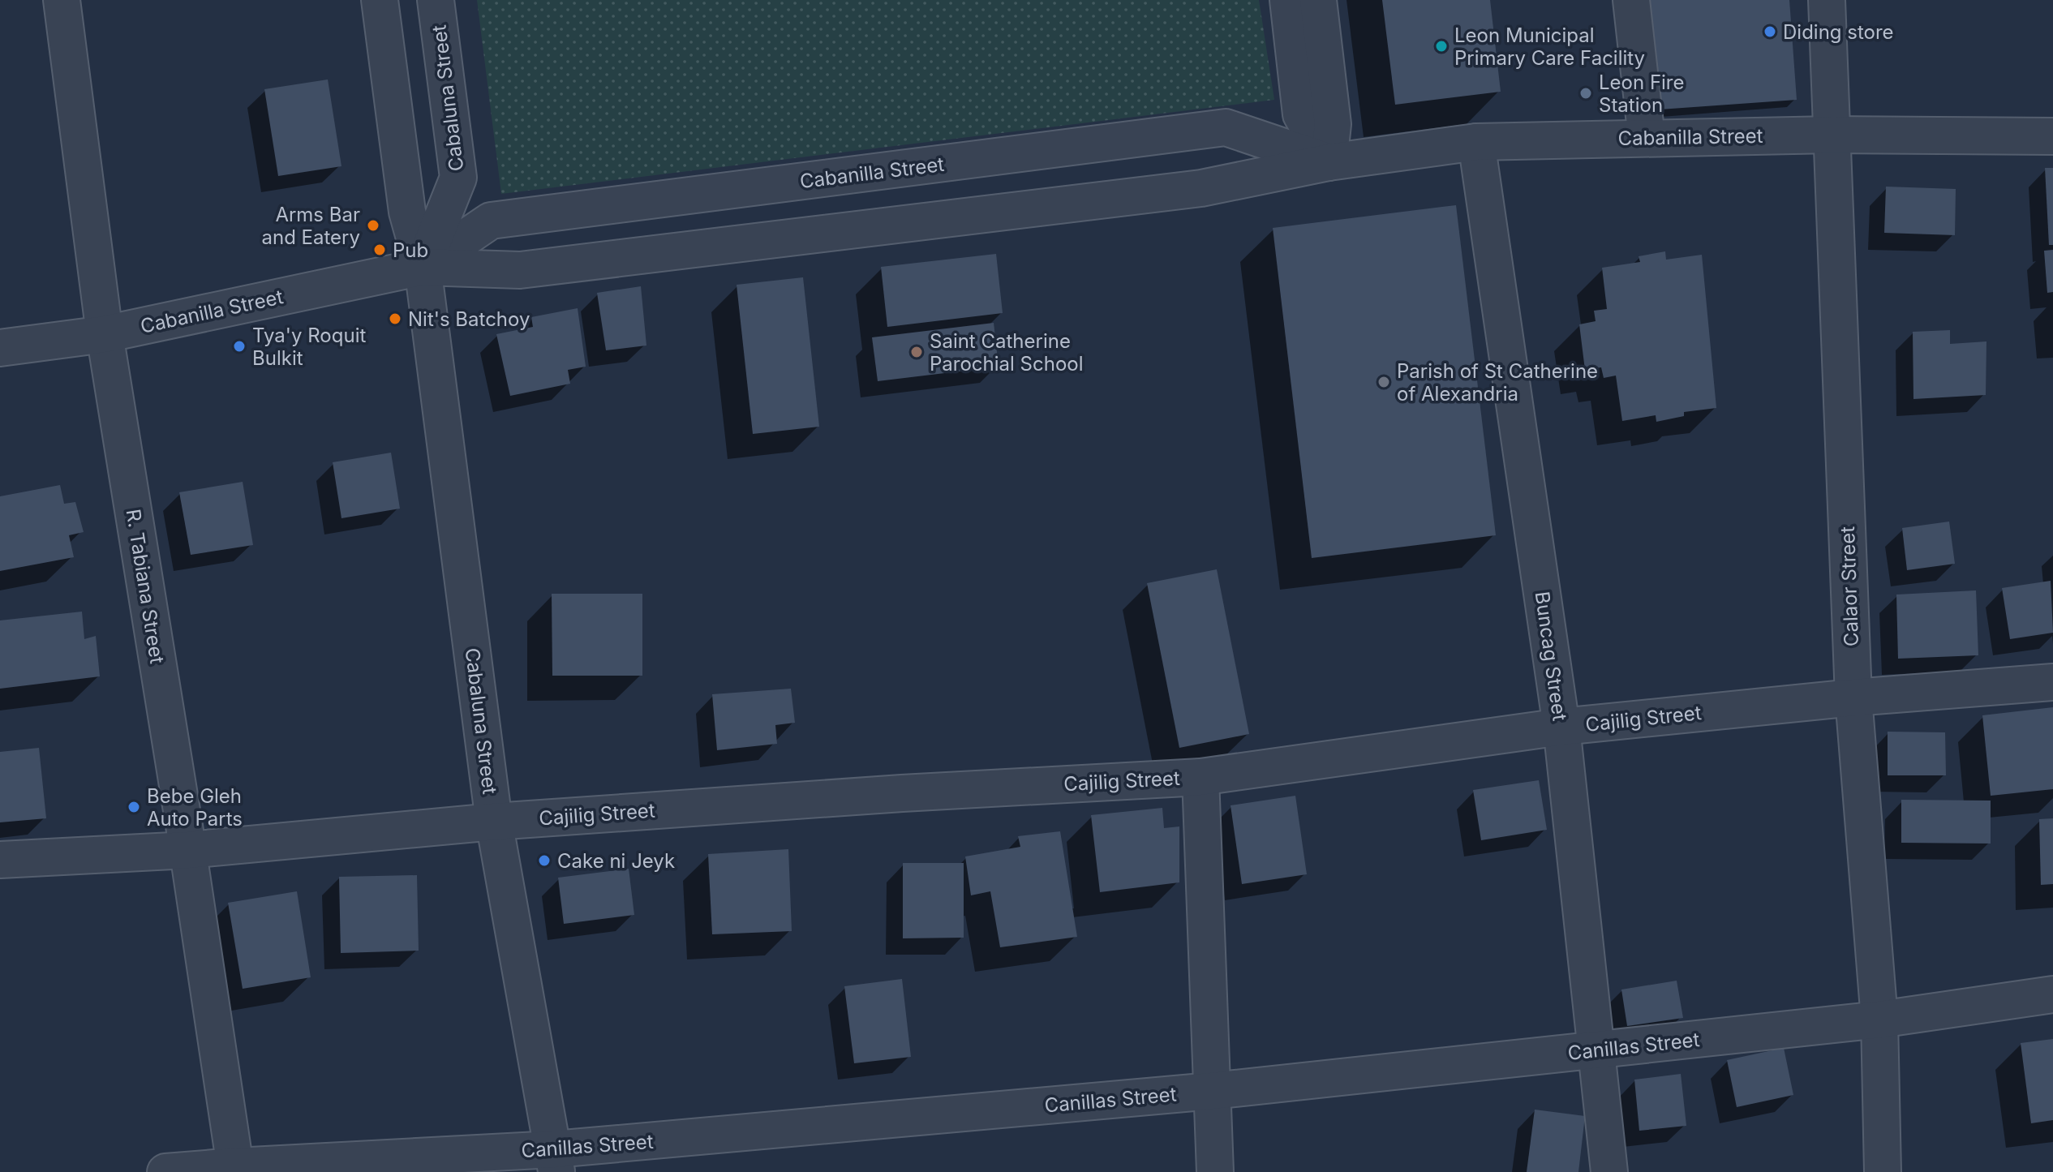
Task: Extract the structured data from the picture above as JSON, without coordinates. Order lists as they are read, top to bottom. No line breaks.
{"streets":{"street":["Cabaluna Street","Cabanilla Street","R. Tabiana Street","Calaor Street","Buncag Street","Cajilig Street","Canillas Street"]},"crossings":[["Cabaluna Street","Cabanilla Street"],["Cabaluna Street","Cajilig Street"],["Cabaluna Street","Canillas Street"],["Cabanilla Street","R. Tabiana Street"],["Cabanilla Street","Calaor Street"],["Cabanilla Street","Buncag Street"],["R. Tabiana Street","Cajilig Street"],["R. Tabiana Street","Canillas Street"],["Calaor Street","Cajilig Street"],["Calaor Street","Canillas Street"],["Buncag Street","Cajilig Street"],["Buncag Street","Canillas Street"]],"places":["Diding store","Leon Municipal Primary Care Facility","Leon Fire Station","Arms Bar and Eatery","Pub","Nit's Batchoy","Tya'y Roquit Bulkit","Saint Catherine Parochial School","Parish of St Catherine of Alexandria","Bebe Gleh Auto Parts","Cake ni Jeyk"]}
